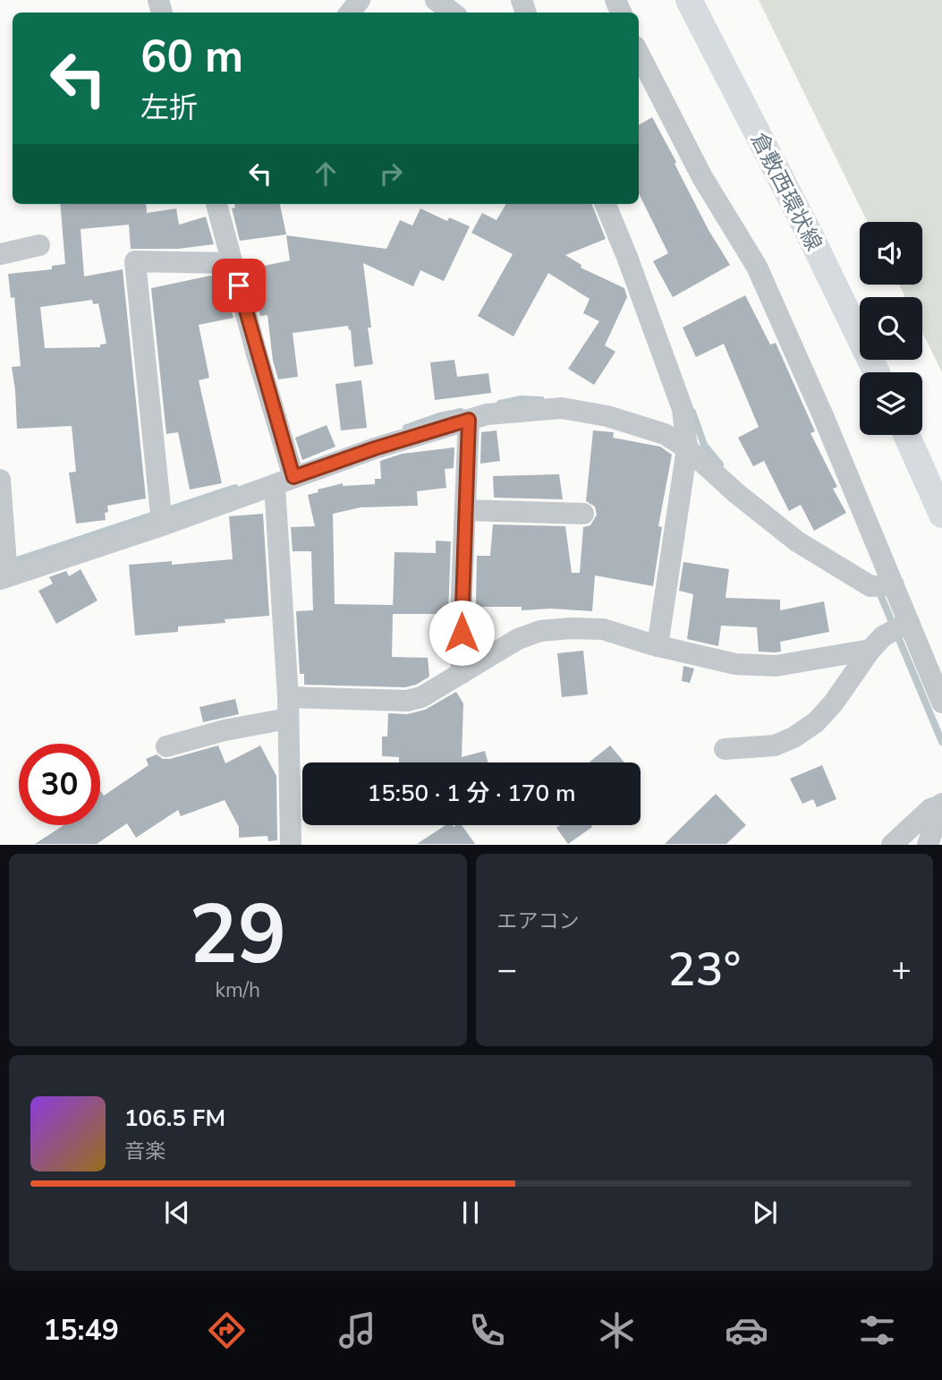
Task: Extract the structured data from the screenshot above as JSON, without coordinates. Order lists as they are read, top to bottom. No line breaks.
{"streets":{"main road":["倉敷西環状線"]},"page":{"turn":["60 m","左折"],"limit":"30","trip":"15:50 · 1 分 · 170 m","tile":[["29","km/h"],"エアコン"],"heat":["−","23°","+"],"song":["106.5 FM","音楽"],"tabs":"15:49"}}
